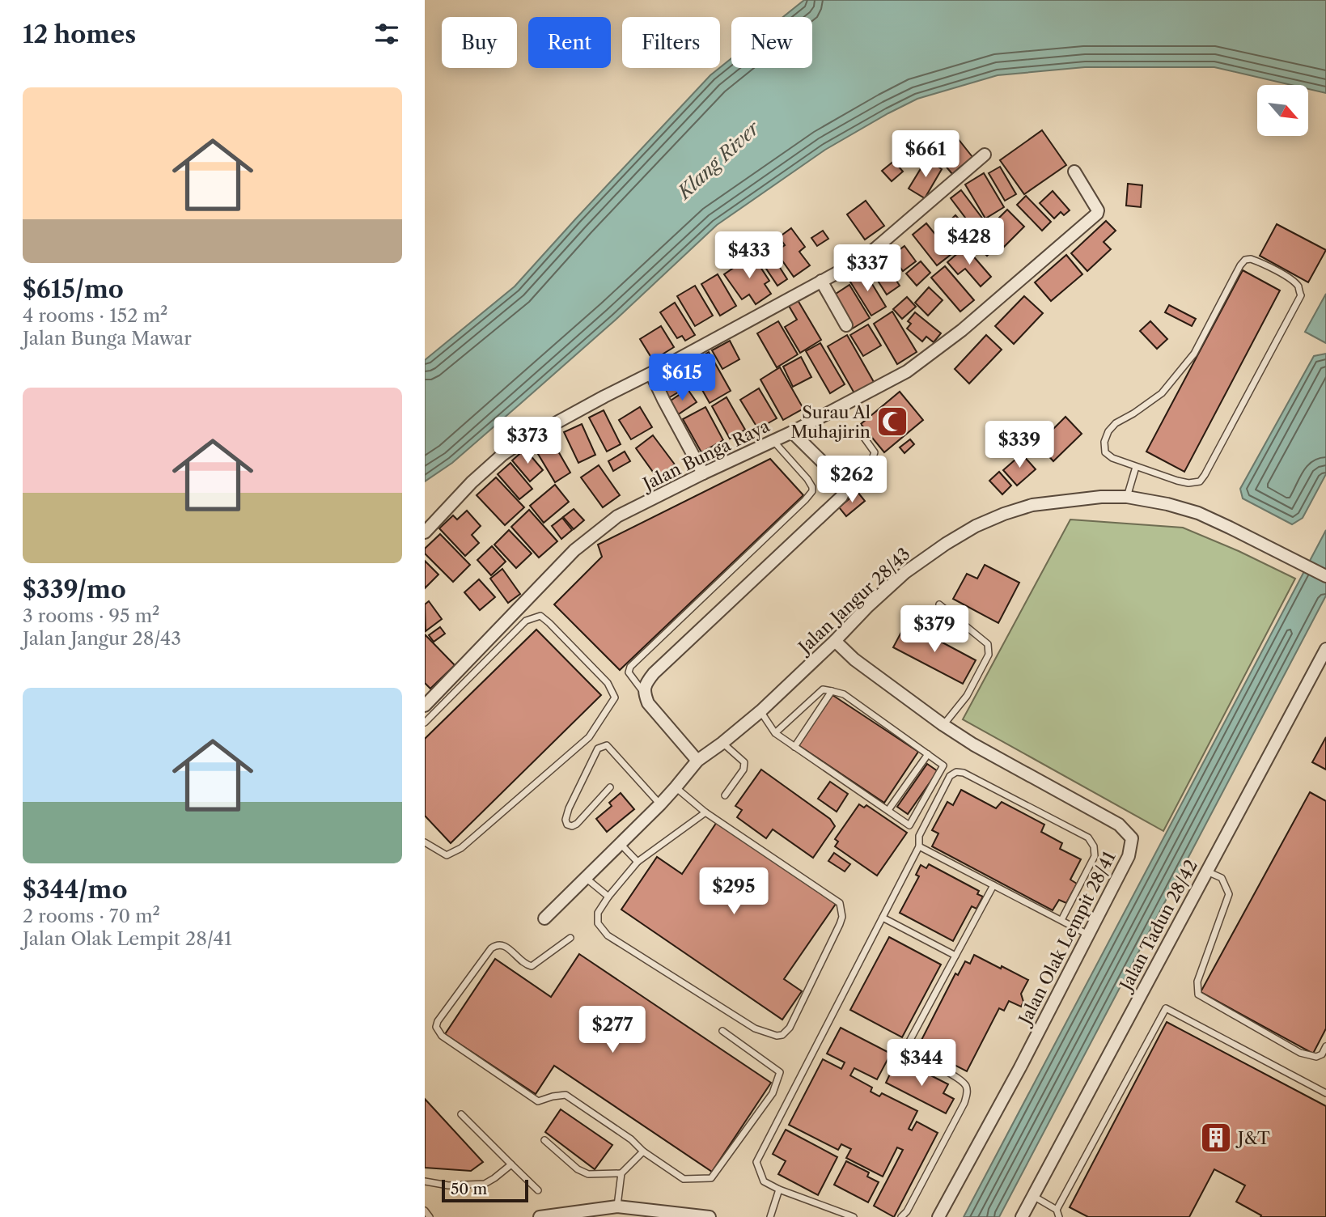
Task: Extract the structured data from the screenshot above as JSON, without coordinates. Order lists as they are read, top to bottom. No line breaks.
{"streets":{"street":["Jalan Bunga Raya","Jalan Jangur 28/43","Jalan Tadun 28/42","Jalan Olak Lempit 28/41"]},"crossings":[["Jalan Jangur 28/43","Jalan Olak Lempit 28/41"]],"water":["Klang River"],"places":{"mosque":["Surau Al Muhajirin"],"building":["J&T"]},"scale_bar":"50 m","north":"bottom right","page":{"heading":"12 homes","chip":["Buy","Rent","Filters","New"],"list":[{"name":"$615/mo","note":"4 rooms · 152 m² · Jalan Bunga Mawar"},{"name":"$339/mo","note":"3 rooms · 95 m² · Jalan Jangur 28/43"},{"name":"$344/mo","note":"2 rooms · 70 m² · Jalan Olak Lempit 28/41"}],"price":["$661","$428","$433","$337","$615","$373","$339","$262","$379","$295","$277","$344"],"scale":"50 m"}}
